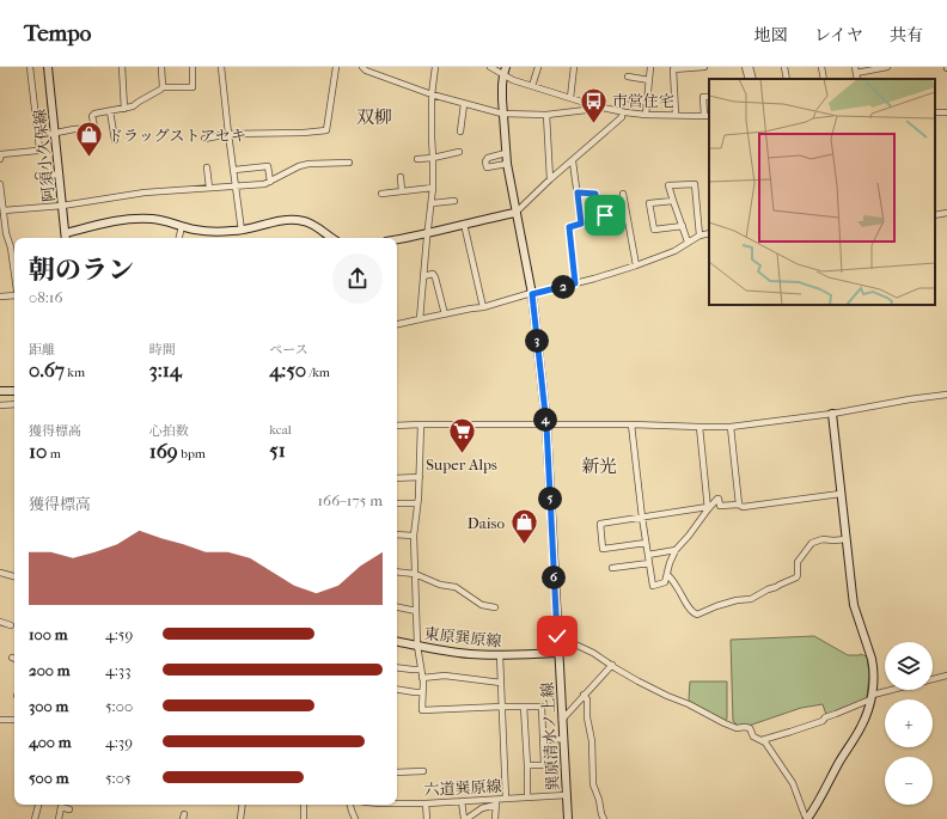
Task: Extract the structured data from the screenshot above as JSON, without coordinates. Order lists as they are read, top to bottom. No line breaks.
{"streets":{"street":["阿須小久保線","東原巽原線","巽原清水ノ上線","六道巽原線"]},"crossings":[["東原巽原線","巽原清水ノ上線"],["巽原清水ノ上線","六道巽原線"]],"districts":["双柳","新光"],"places":{"bus stop":["市営住宅"],"shop":["ドラッグストアセキ","Daiso"],"supermarket":["Super Alps"]},"page":{"header":"Tempo","nav":["地図","レイヤ","共有"],"heading":["朝のラン","08:16"],"pins":["2","3","4","5","6"],"stats":[["距離","0.67 km"],["時間","3:14"],["ペース","4:50 /km"],["獲得標高","10 m"],["心拍数","169 bpm"],["kcal","51"]],"chart":["獲得標高","166–175 m"],"list":[{"name":"100 m","note":"4:59"},{"name":"200 m","note":"4:33"},{"name":"300 m","note":"5:00"},{"name":"400 m","note":"4:39"},{"name":"500 m","note":"5:05"}],"map_buttons":["+","−"]}}
